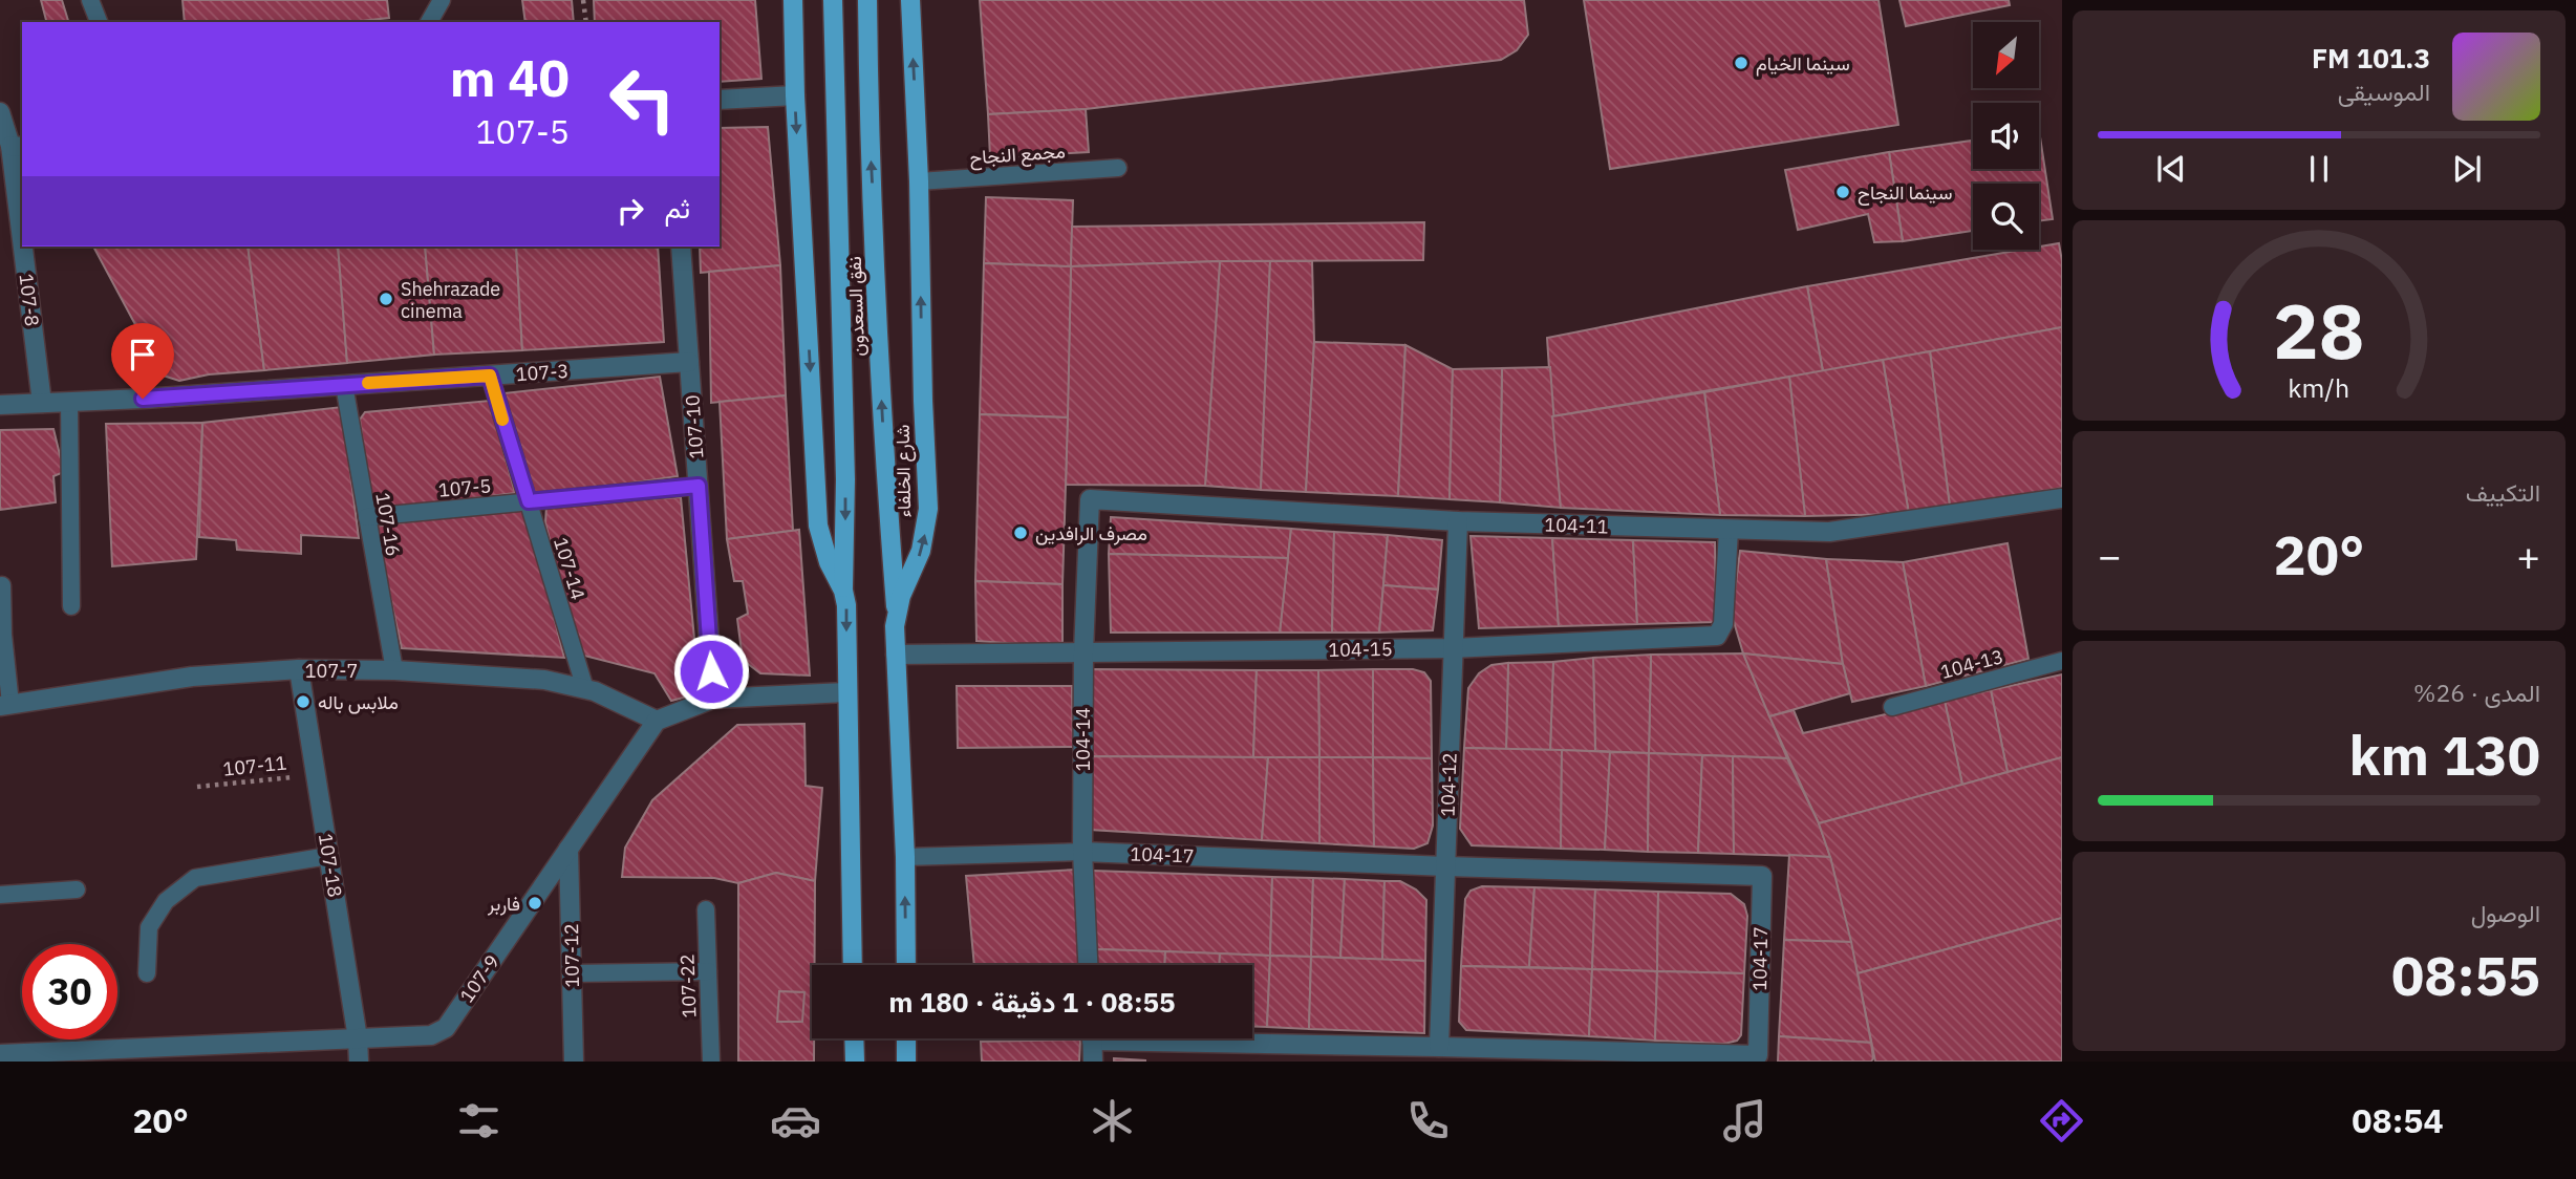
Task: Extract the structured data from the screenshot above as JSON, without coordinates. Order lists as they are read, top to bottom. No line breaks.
{"streets":{"main road":["نفق السعدون","شارع الخلفاء"],"street":["107-8","107-3","107-10","104-11","104-15","107-7","104-14","104-12","104-17","107-18","107-12","107-9"],"lane":["مجمع النجاح","107-5","107-16","107-14","104-13","107-22"],"path":["107-11"]},"crossings":[["مجمع النجاح","شارع الخلفاء"],["107-8","107-3"],["نفق السعدون","شارع الخلفاء"],["107-3","107-10"],["107-3","107-16"],["107-3","107-14"],["107-10","107-5"],["شارع الخلفاء","104-15"],["107-5","107-16"],["107-5","107-14"],["107-16","107-7"],["104-11","104-15"],["104-11","104-14"],["104-11","104-12"],["107-14","107-7"],["104-15","104-14"],["104-15","104-12"],["107-7","107-18"],["107-7","107-9"],["104-14","104-17"],["107-11","107-18"],["104-12","104-17"],["107-18","107-9"],["107-12","107-9"]],"places":["سينما الخيام","سينما النجاح","Shehrazade cinema","مصرف الرافدين","ملابس باله","فاربر"],"north":"bottom left","page":{"turn":["40 m","107-5"],"song":["101.3 FM","الموسيقى"],"then":"ثم","tile":["التكييف",["المدى · 26%","130 km"],["الوصول","08:55"]],"heat":["−","20°","+"],"limit":"30","trip":"08:55 · 1 دقيقة · 180 m","tabs":["08:54","20°"],"gauge":["28","km/h"]}}
